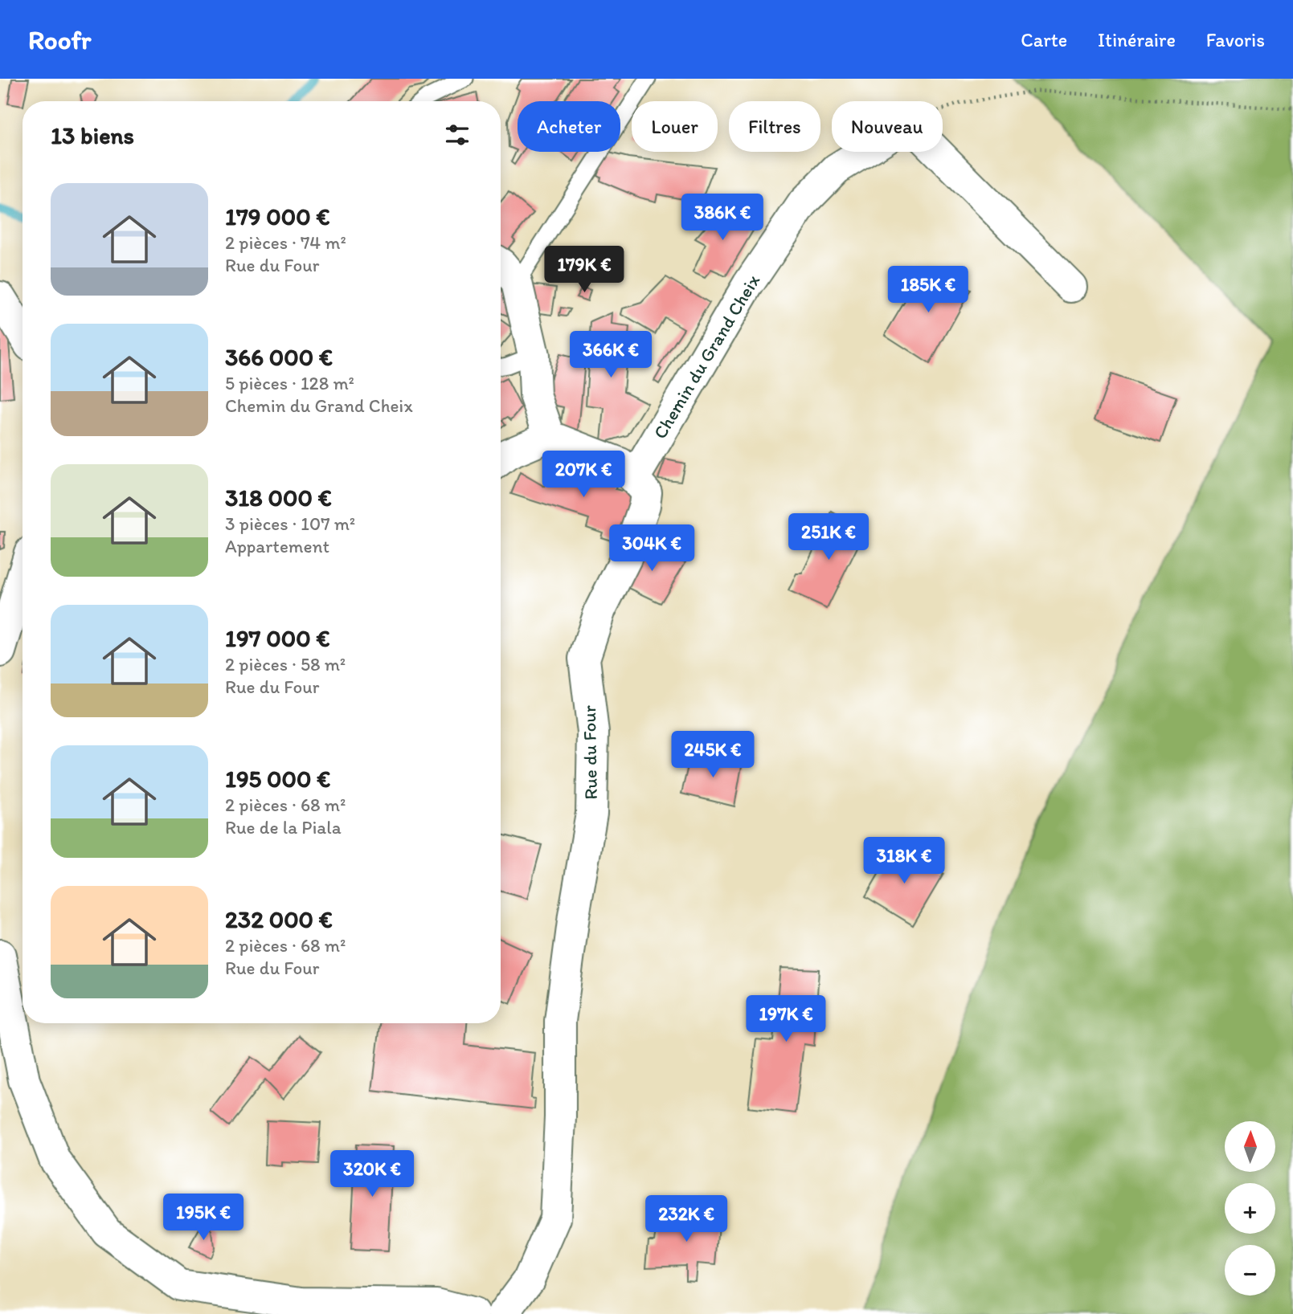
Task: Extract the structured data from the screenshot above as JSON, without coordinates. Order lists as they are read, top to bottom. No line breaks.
{"streets":{"street":["Chemin du Grand Cheix","Rue du Four"]},"crossings":[["Chemin du Grand Cheix","Rue du Four"]],"north":"top","page":{"header":"Roofr","nav":["Carte","Itinéraire","Favoris"],"chip":["Acheter","Louer","Filtres","Nouveau"],"heading":"13 biens","list":[{"name":"179 000 €","note":"2 pièces · 74 m² · Rue du Four"},{"name":"366 000 €","note":"5 pièces · 128 m² · Chemin du Grand Cheix"},{"name":"318 000 €","note":"3 pièces · 107 m² · Appartement"},{"name":"197 000 €","note":"2 pièces · 58 m² · Rue du Four"},{"name":"195 000 €","note":"2 pièces · 68 m² · Rue de la Piala"},{"name":"232 000 €","note":"2 pièces · 68 m² · Rue du Four"}],"price":["386K €","179K €","185K €","366K €","207K €","251K €","304K €","245K €","318K €","197K €","320K €","195K €","232K €"],"map_buttons":["+","−"]}}
